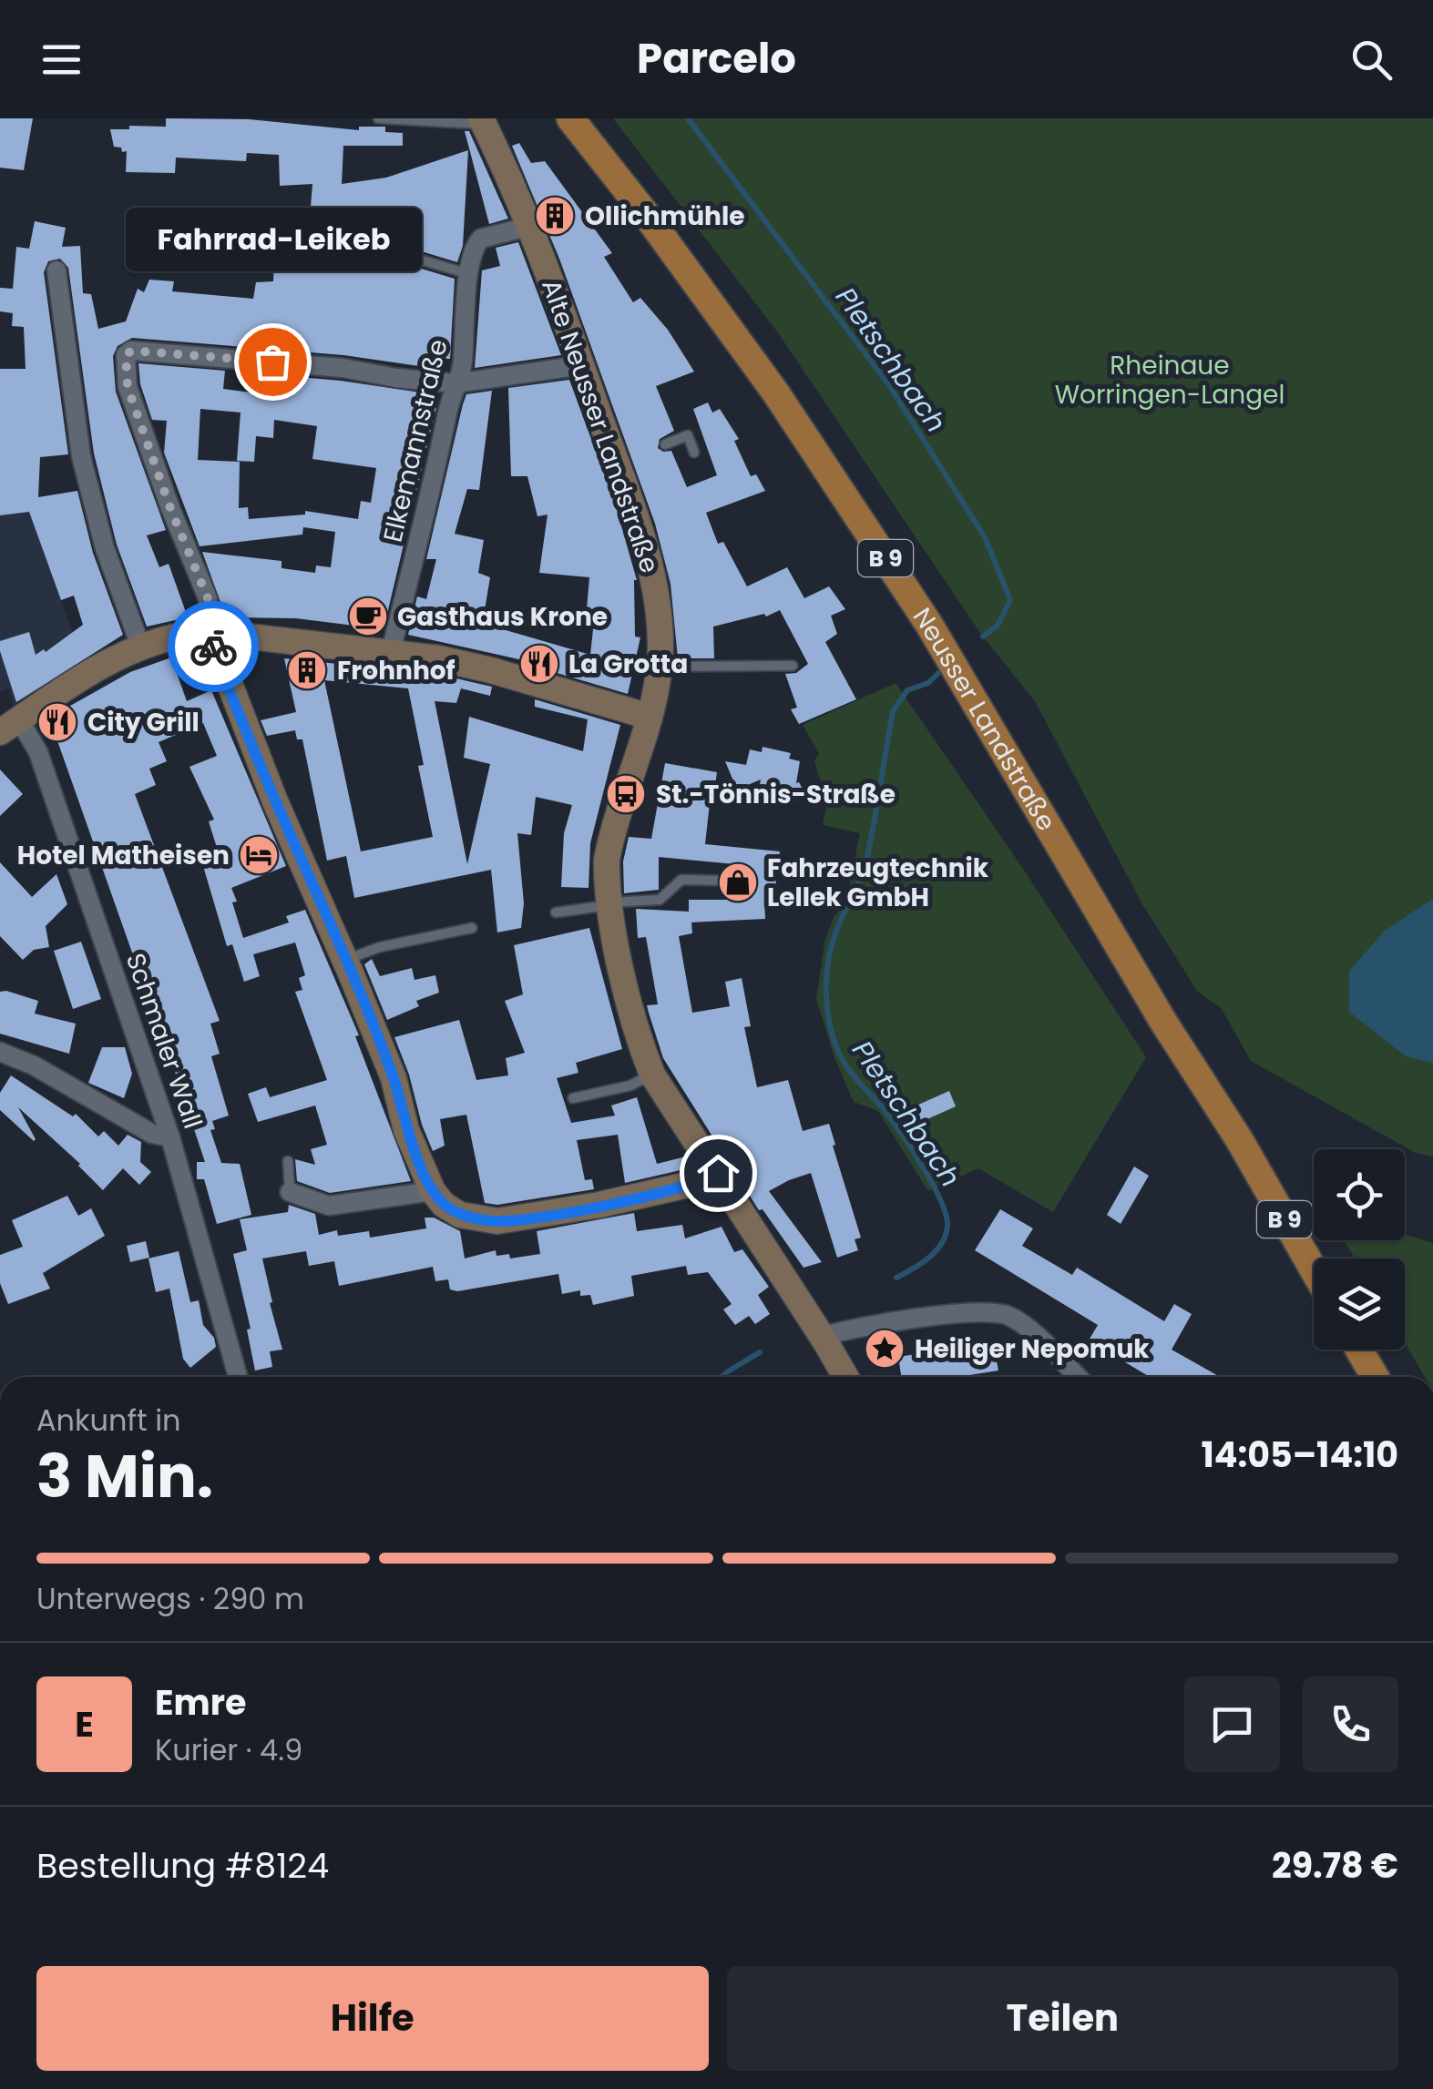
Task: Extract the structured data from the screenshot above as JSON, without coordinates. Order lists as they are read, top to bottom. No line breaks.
{"streets":{"main road":["Alte Neusser Landstraße","B 9","Neusser Landstraße"],"street":["Elkemannstraße","Schmaler Wall"]},"crossings":[["Alte Neusser Landstraße","Elkemannstraße"]],"water":["Pletschbach"],"parks":["Rheinaue Worringen-Langel"],"places":{"building":["Ollichmühle","Frohnhof"],"other":["Fahrrad-Leikeb"],"cafe":["Gasthaus Krone"],"restaurant":["La Grotta","City Grill"],"bus stop":["St.-Tönnis-Straße"],"hotel":["Hotel Matheisen"],"shop":["Fahrzeugtechnik Lellek GmbH"],"place":["Heiliger Nepomuk"]},"page":{"header":"Parcelo","bubble":"Fahrrad-Leikeb","heading":["3 Min.","Ankunft in","14:05–14:10"],"panel":["Emre","Kurier · 4.9","Bestellung #8124","29.78 €"],"bar":"Unterwegs · 290 m","round":"E","buttons":["Hilfe","Teilen"]}}
